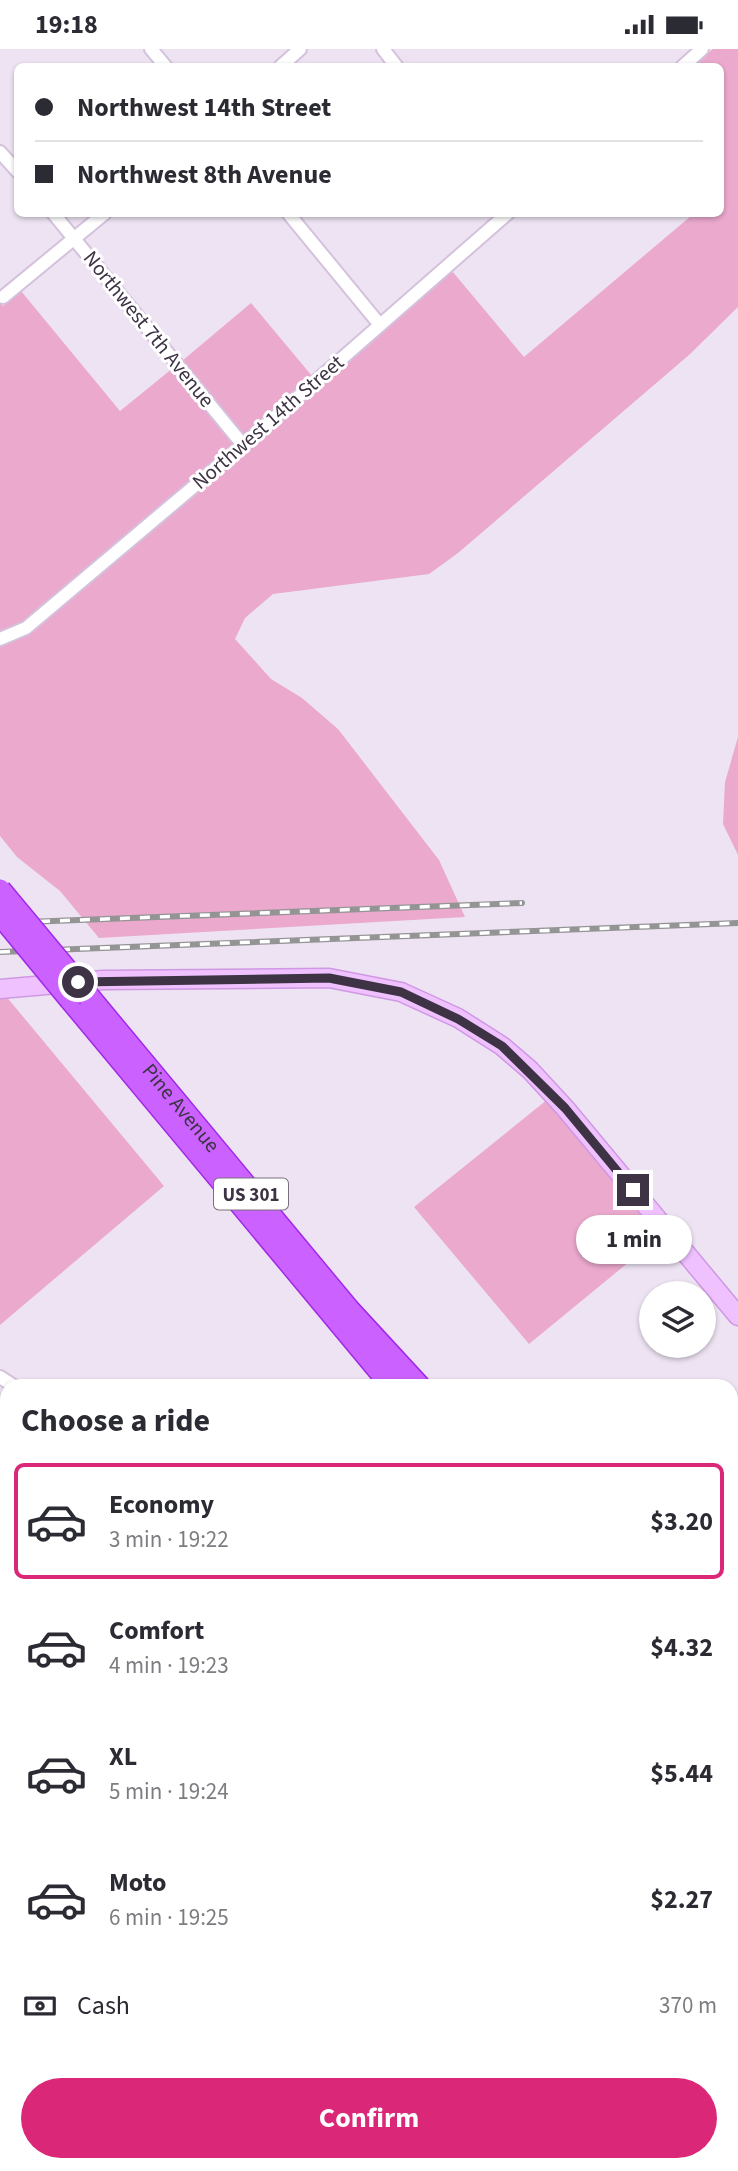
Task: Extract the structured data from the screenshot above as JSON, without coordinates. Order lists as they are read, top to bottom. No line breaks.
{"streets":{"highway":["Pine Avenue","US 301"],"street":["Northwest 7th Avenue","Northwest 14th Street"]},"crossings":[["Northwest 7th Avenue","Northwest 14th Street"]],"page":{"status":"19:18","banner":["Northwest 14th Street","Northwest 8th Avenue"],"bubble":"1 min","heading":"Choose a ride","list":[{"name":"Economy","note":"3 min · 19:22","value":"$3.20"},{"name":"Comfort","note":"4 min · 19:23","value":"$4.32"},{"name":"XL","note":"5 min · 19:24","value":"$5.44"},{"name":"Moto","note":"6 min · 19:25","value":"$2.27"}],"pay":["Cash","370 m"],"buttons":"Confirm"}}
